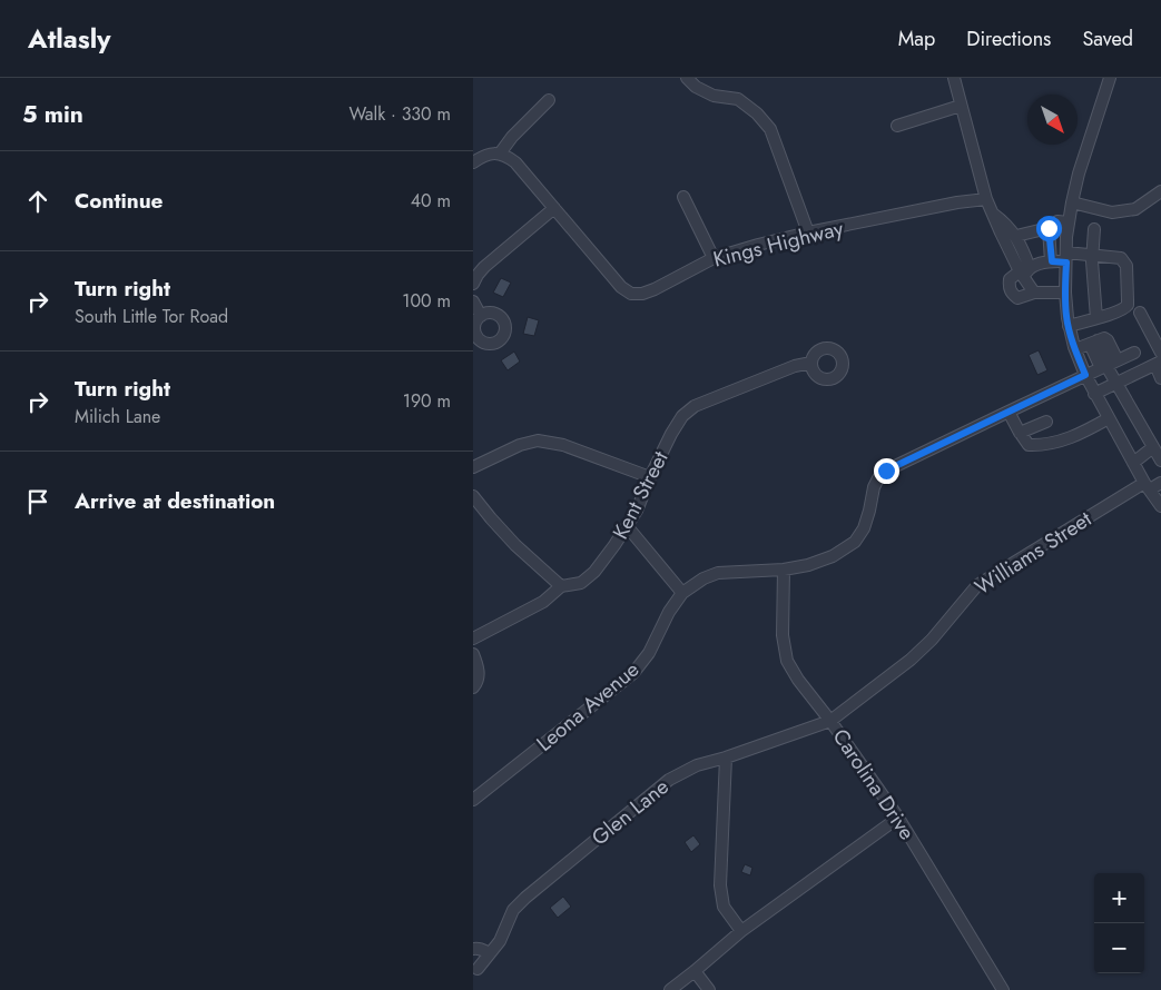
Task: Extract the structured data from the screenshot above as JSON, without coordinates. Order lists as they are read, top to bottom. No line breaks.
{"streets":{"street":["Kings Highway","Kent Street","Williams Street","Leona Avenue","Carolina Drive","Glen Lane"]},"crossings":[["Williams Street","Carolina Drive"],["Williams Street","Glen Lane"],["Leona Avenue","Carolina Drive"],["Carolina Drive","Glen Lane"]],"north":"bottom right","page":{"header":"Atlasly","nav":["Map","Directions","Saved"],"heading":["5 min","Walk · 330 m"],"list":[["Continue","40 m"],["Turn right","South Little Tor Road","100 m"],["Turn right","Milich Lane","190 m"],"Arrive at destination"],"map_buttons":["+","−"]}}
